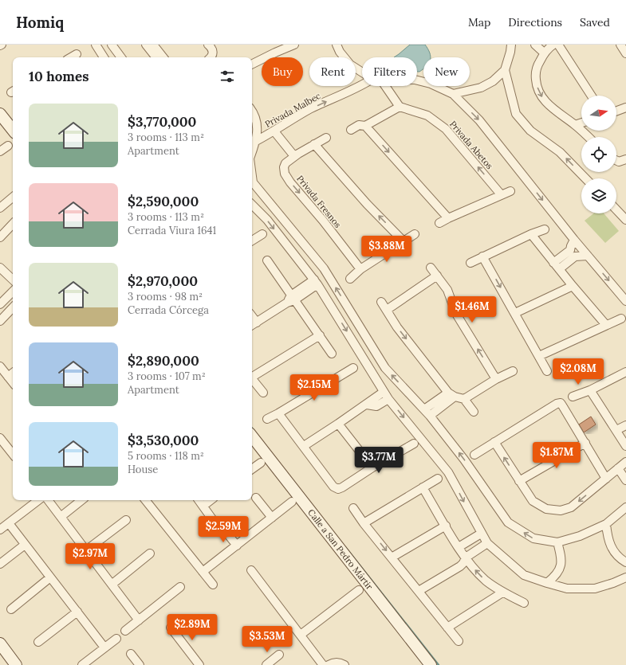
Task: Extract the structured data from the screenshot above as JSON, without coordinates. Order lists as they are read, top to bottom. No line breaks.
{"streets":{"main road":["Calle a San Pedro Mártir"],"street":["Privada Malbec","Privada Abetos","Privada Fresnos"]},"north":"right","page":{"header":"Homiq","nav":["Map","Directions","Saved"],"chip":["Buy","Rent","Filters","New"],"heading":"10 homes","list":[{"name":"$3,770,000","note":"3 rooms · 113 m² · Apartment"},{"name":"$2,590,000","note":"3 rooms · 113 m² · Cerrada Viura 1641"},{"name":"$2,970,000","note":"3 rooms · 98 m² · Cerrada Córcega"},{"name":"$2,890,000","note":"3 rooms · 107 m² · Apartment"},{"name":"$3,530,000","note":"5 rooms · 118 m² · House"}],"price":["$3.88M","$1.46M","$2.08M","$2.15M","$1.87M","$3.77M","$2.59M","$2.97M","$2.89M","$3.53M"]}}
